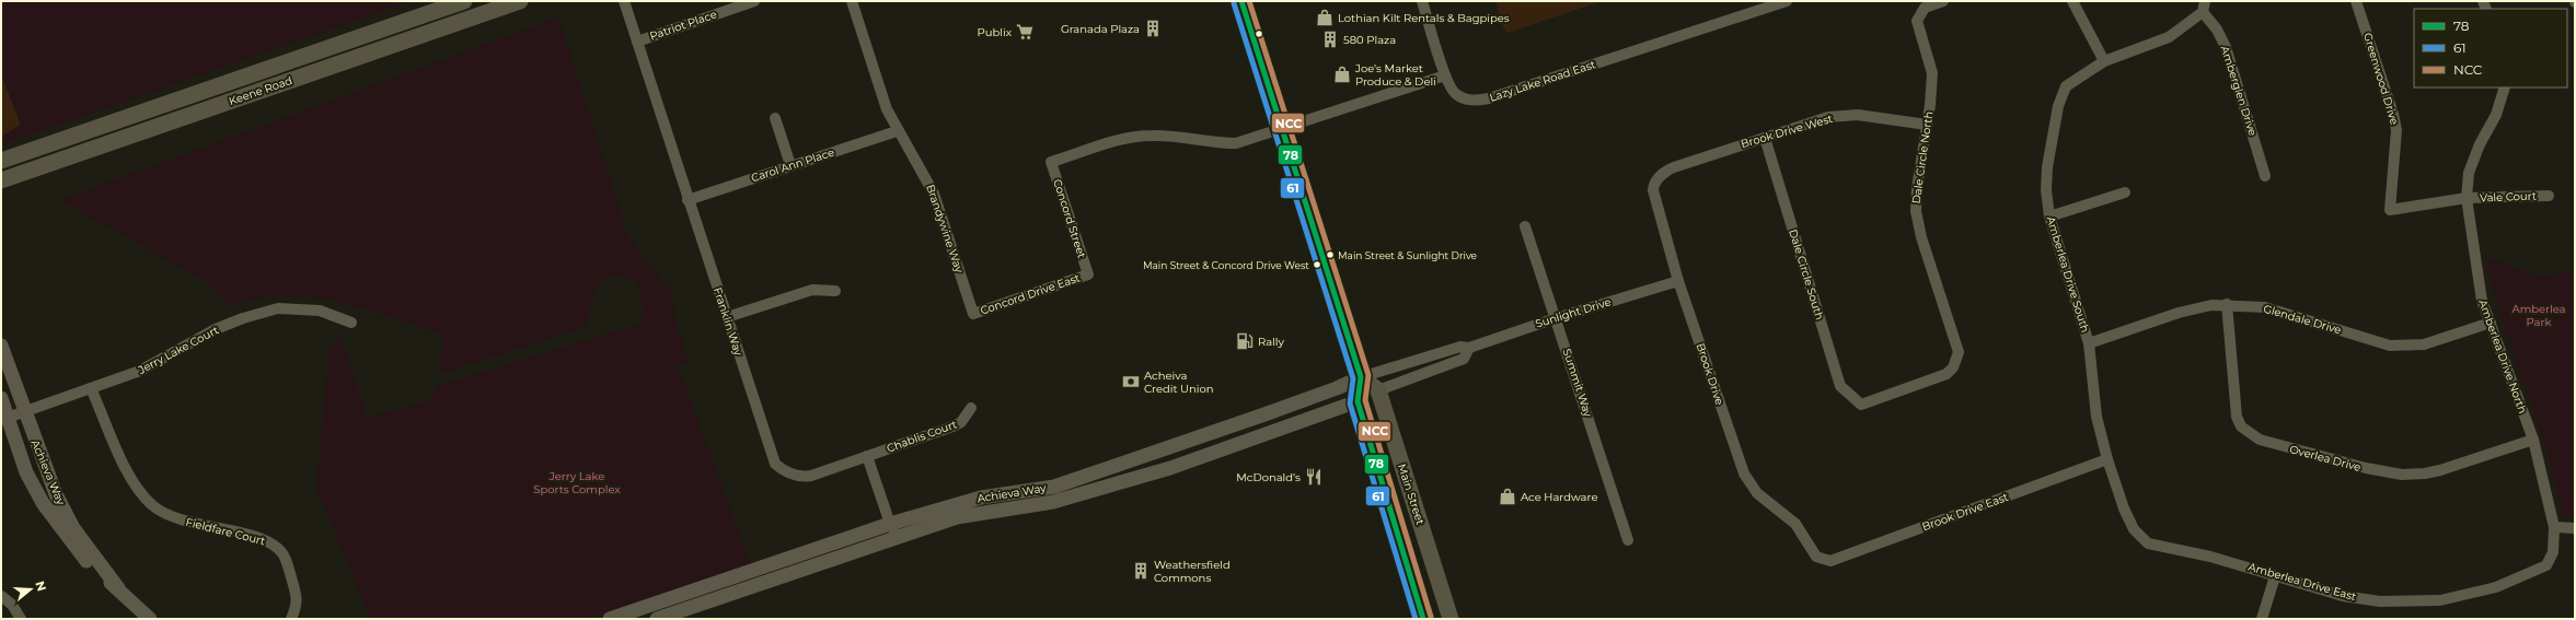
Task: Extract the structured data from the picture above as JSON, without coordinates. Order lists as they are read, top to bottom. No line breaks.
{"streets":{"main road":["Keene Road","Main Street"],"street":["Patriot Place","Greenwood Drive","Lazy Lake Road East","Amberglen Drive","Brook Drive West","Dale Circle North","Carol Ann Place","Vale Court","Concord Street","Brandywine Way","Dale Circle South","Amberlea Drive South","Concord Drive East","Sunlight Drive","Glendale Drive","Franklin Way","Jerry Lake Court","Amberlea Drive North","Brook Drive","Summit Way","Chablis Court","Overlea Drive","Achieva Way","Brook Drive East","Fieldfare Court","Amberlea Drive East"]},"crossings":[["Patriot Place","Franklin Way"],["Greenwood Drive","Vale Court"],["Greenwood Drive","Amberlea Drive North"],["Amberglen Drive","Amberlea Drive South"],["Brook Drive West","Dale Circle North"],["Brook Drive West","Dale Circle South"],["Brook Drive West","Brook Drive"],["Dale Circle North","Dale Circle South"],["Carol Ann Place","Brandywine Way"],["Carol Ann Place","Franklin Way"],["Vale Court","Amberlea Drive North"],["Concord Street","Concord Drive East"],["Brandywine Way","Concord Drive East"],["Amberlea Drive South","Glendale Drive"],["Amberlea Drive South","Brook Drive East"],["Amberlea Drive South","Amberlea Drive East"],["Sunlight Drive","Brook Drive"],["Sunlight Drive","Summit Way"],["Sunlight Drive","Achieva Way"],["Sunlight Drive","Main Street"],["Glendale Drive","Amberlea Drive North"],["Glendale Drive","Overlea Drive"],["Franklin Way","Chablis Court"],["Jerry Lake Court","Achieva Way"],["Jerry Lake Court","Fieldfare Court"],["Amberlea Drive North","Overlea Drive"],["Amberlea Drive North","Amberlea Drive East"],["Brook Drive","Brook Drive East"]],"parks":["Amberlea Park","Jerry Lake Sports Complex"],"places":{"shop":["Lothian Kilt Rentals & Bagpipes","Joe's Market Produce & Deli","Ace Hardware"],"building":["Granada Plaza","580 Plaza","Weathersfield Commons"],"supermarket":["Publix"],"other":["Main Street & Sunlight Drive","Main Street & Concord Drive West"],"fuel station":["Rally"],"bank":["Acheiva Credit Union"],"restaurant":["McDonald's"]},"lines":["transit line 78","transit line NCC","transit line 61"],"legend":["78","61","NCC"],"north":"right"}
